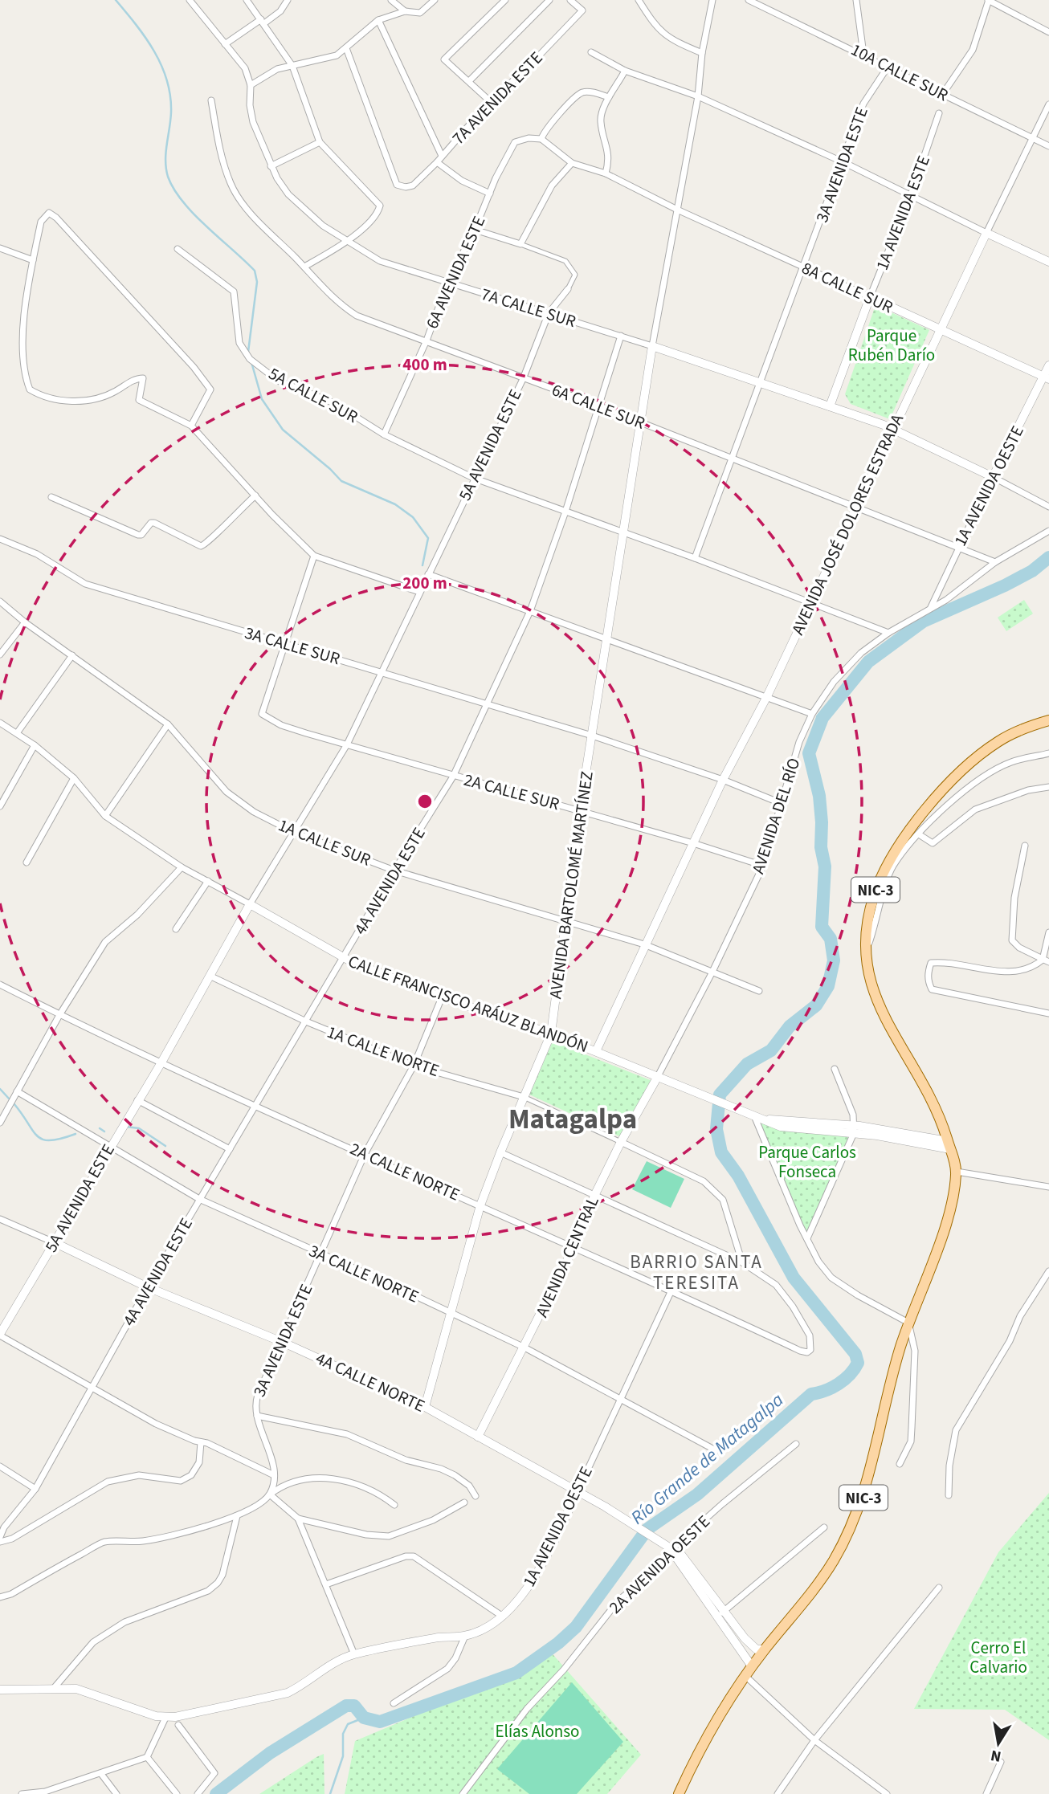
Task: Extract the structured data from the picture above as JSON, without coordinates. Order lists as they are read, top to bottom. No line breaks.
{"streets":{"main road":["NIC-3"],"street":["10A CALLE SUR","7A AVENIDA ESTE","3A AVENIDA ESTE","1A AVENIDA ESTE","6A AVENIDA ESTE","8A CALLE SUR","7A CALLE SUR","5A CALLE SUR","6A CALLE SUR","5A AVENIDA ESTE","1A AVENIDA OESTE","AVENIDA JOSÉ DOLORES ESTRADA","3A CALLE SUR","2A CALLE SUR","AVENIDA DEL RÍO","1A CALLE SUR","4A AVENIDA ESTE","AVENIDA BARTOLOMÉ MARTÍNEZ","CALLE FRANCISCO ARÁUZ BLANDÓN","1A CALLE NORTE","2A CALLE NORTE","AVENIDA CENTRAL","3A CALLE NORTE","4A CALLE NORTE","2A AVENIDA OESTE"]},"crossings":[["10A CALLE SUR","3A AVENIDA ESTE"],["10A CALLE SUR","AVENIDA JOSÉ DOLORES ESTRADA"],["3A AVENIDA ESTE","8A CALLE SUR"],["3A AVENIDA ESTE","7A CALLE SUR"],["3A AVENIDA ESTE","5A CALLE SUR"],["3A AVENIDA ESTE","6A CALLE SUR"],["3A AVENIDA ESTE","CALLE FRANCISCO ARÁUZ BLANDÓN"],["3A AVENIDA ESTE","1A CALLE NORTE"],["3A AVENIDA ESTE","2A CALLE NORTE"],["3A AVENIDA ESTE","3A CALLE NORTE"],["3A AVENIDA ESTE","4A CALLE NORTE"],["1A AVENIDA ESTE","8A CALLE SUR"],["1A AVENIDA ESTE","7A CALLE SUR"],["6A AVENIDA ESTE","7A CALLE SUR"],["6A AVENIDA ESTE","5A CALLE SUR"],["6A AVENIDA ESTE","6A CALLE SUR"],["8A CALLE SUR","1A AVENIDA OESTE"],["8A CALLE SUR","AVENIDA JOSÉ DOLORES ESTRADA"],["7A CALLE SUR","5A AVENIDA ESTE"],["7A CALLE SUR","1A AVENIDA OESTE"],["7A CALLE SUR","AVENIDA JOSÉ DOLORES ESTRADA"],["7A CALLE SUR","AVENIDA BARTOLOMÉ MARTÍNEZ"],["5A CALLE SUR","5A AVENIDA ESTE"],["5A CALLE SUR","AVENIDA JOSÉ DOLORES ESTRADA"],["5A CALLE SUR","AVENIDA DEL RÍO"],["5A CALLE SUR","4A AVENIDA ESTE"],["5A CALLE SUR","AVENIDA BARTOLOMÉ MARTÍNEZ"],["6A CALLE SUR","5A AVENIDA ESTE"],["6A CALLE SUR","1A AVENIDA OESTE"],["6A CALLE SUR","AVENIDA JOSÉ DOLORES ESTRADA"],["6A CALLE SUR","AVENIDA DEL RÍO"],["6A CALLE SUR","4A AVENIDA ESTE"],["6A CALLE SUR","AVENIDA BARTOLOMÉ MARTÍNEZ"],["5A AVENIDA ESTE","3A CALLE SUR"],["5A AVENIDA ESTE","2A CALLE SUR"],["5A AVENIDA ESTE","1A CALLE SUR"],["5A AVENIDA ESTE","CALLE FRANCISCO ARÁUZ BLANDÓN"],["5A AVENIDA ESTE","1A CALLE NORTE"],["5A AVENIDA ESTE","2A CALLE NORTE"],["5A AVENIDA ESTE","3A CALLE NORTE"],["5A AVENIDA ESTE","4A CALLE NORTE"],["1A AVENIDA OESTE","AVENIDA DEL RÍO"],["1A AVENIDA OESTE","2A CALLE NORTE"],["1A AVENIDA OESTE","3A CALLE NORTE"],["1A AVENIDA OESTE","4A CALLE NORTE"],["AVENIDA JOSÉ DOLORES ESTRADA","3A CALLE SUR"],["AVENIDA JOSÉ DOLORES ESTRADA","2A CALLE SUR"],["AVENIDA JOSÉ DOLORES ESTRADA","1A CALLE SUR"],["AVENIDA JOSÉ DOLORES ESTRADA","CALLE FRANCISCO ARÁUZ BLANDÓN"],["3A CALLE SUR","2A CALLE SUR"],["3A CALLE SUR","AVENIDA DEL RÍO"],["3A CALLE SUR","4A AVENIDA ESTE"],["3A CALLE SUR","AVENIDA BARTOLOMÉ MARTÍNEZ"],["2A CALLE SUR","AVENIDA DEL RÍO"],["2A CALLE SUR","4A AVENIDA ESTE"],["2A CALLE SUR","AVENIDA BARTOLOMÉ MARTÍNEZ"],["AVENIDA DEL RÍO","1A CALLE SUR"],["AVENIDA DEL RÍO","CALLE FRANCISCO ARÁUZ BLANDÓN"],["AVENIDA DEL RÍO","AVENIDA CENTRAL"],["1A CALLE SUR","4A AVENIDA ESTE"],["1A CALLE SUR","AVENIDA BARTOLOMÉ MARTÍNEZ"],["4A AVENIDA ESTE","CALLE FRANCISCO ARÁUZ BLANDÓN"],["4A AVENIDA ESTE","1A CALLE NORTE"],["4A AVENIDA ESTE","2A CALLE NORTE"],["4A AVENIDA ESTE","3A CALLE NORTE"],["4A AVENIDA ESTE","4A CALLE NORTE"],["AVENIDA BARTOLOMÉ MARTÍNEZ","CALLE FRANCISCO ARÁUZ BLANDÓN"],["AVENIDA BARTOLOMÉ MARTÍNEZ","1A CALLE NORTE"],["AVENIDA BARTOLOMÉ MARTÍNEZ","2A CALLE NORTE"],["AVENIDA BARTOLOMÉ MARTÍNEZ","3A CALLE NORTE"],["AVENIDA BARTOLOMÉ MARTÍNEZ","4A CALLE NORTE"],["NIC-3","4A CALLE NORTE"],["CALLE FRANCISCO ARÁUZ BLANDÓN","AVENIDA CENTRAL"],["1A CALLE NORTE","2A CALLE NORTE"],["1A CALLE NORTE","AVENIDA CENTRAL"],["2A CALLE NORTE","AVENIDA CENTRAL"],["AVENIDA CENTRAL","3A CALLE NORTE"],["AVENIDA CENTRAL","4A CALLE NORTE"],["4A CALLE NORTE","2A AVENIDA OESTE"]],"districts":["Matagalpa","BARRIO SANTA TERESITA"],"water":["Río Grande de Matagalpa"],"parks":["Parque Rubén Darío","Parque Carlos Fonseca","Cerro El Calvario","Elías Alonso"],"north":"bottom","rings":["400 m","200 m"]}
